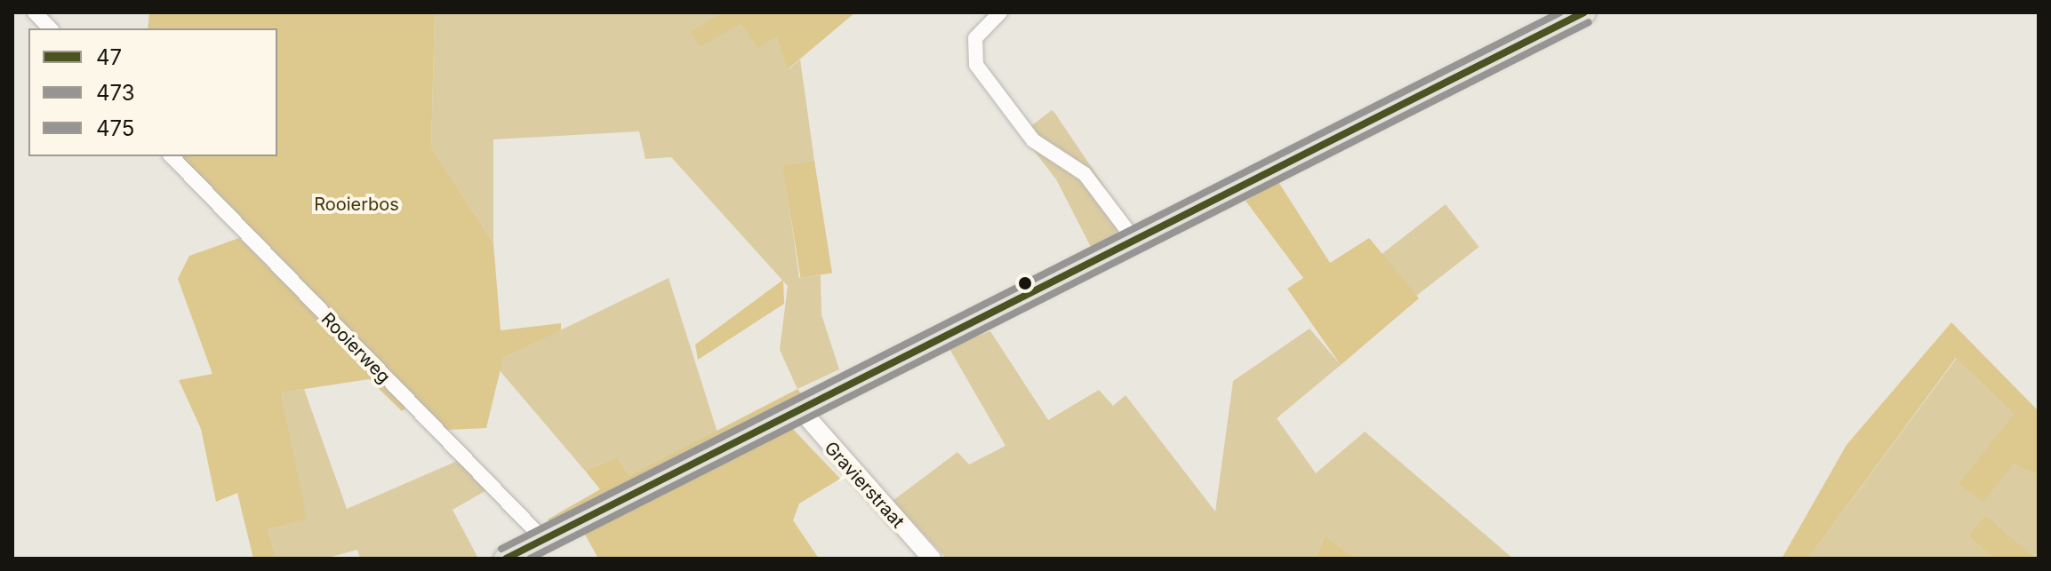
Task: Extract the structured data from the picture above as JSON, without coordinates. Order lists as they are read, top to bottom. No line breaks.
{"streets":{"street":["Rooierweg","Gravierstraat"]},"parks":["Rooierbos"],"lines":["transit line 47","transit line 475","transit line 473"],"legend":["47","473","475"]}
